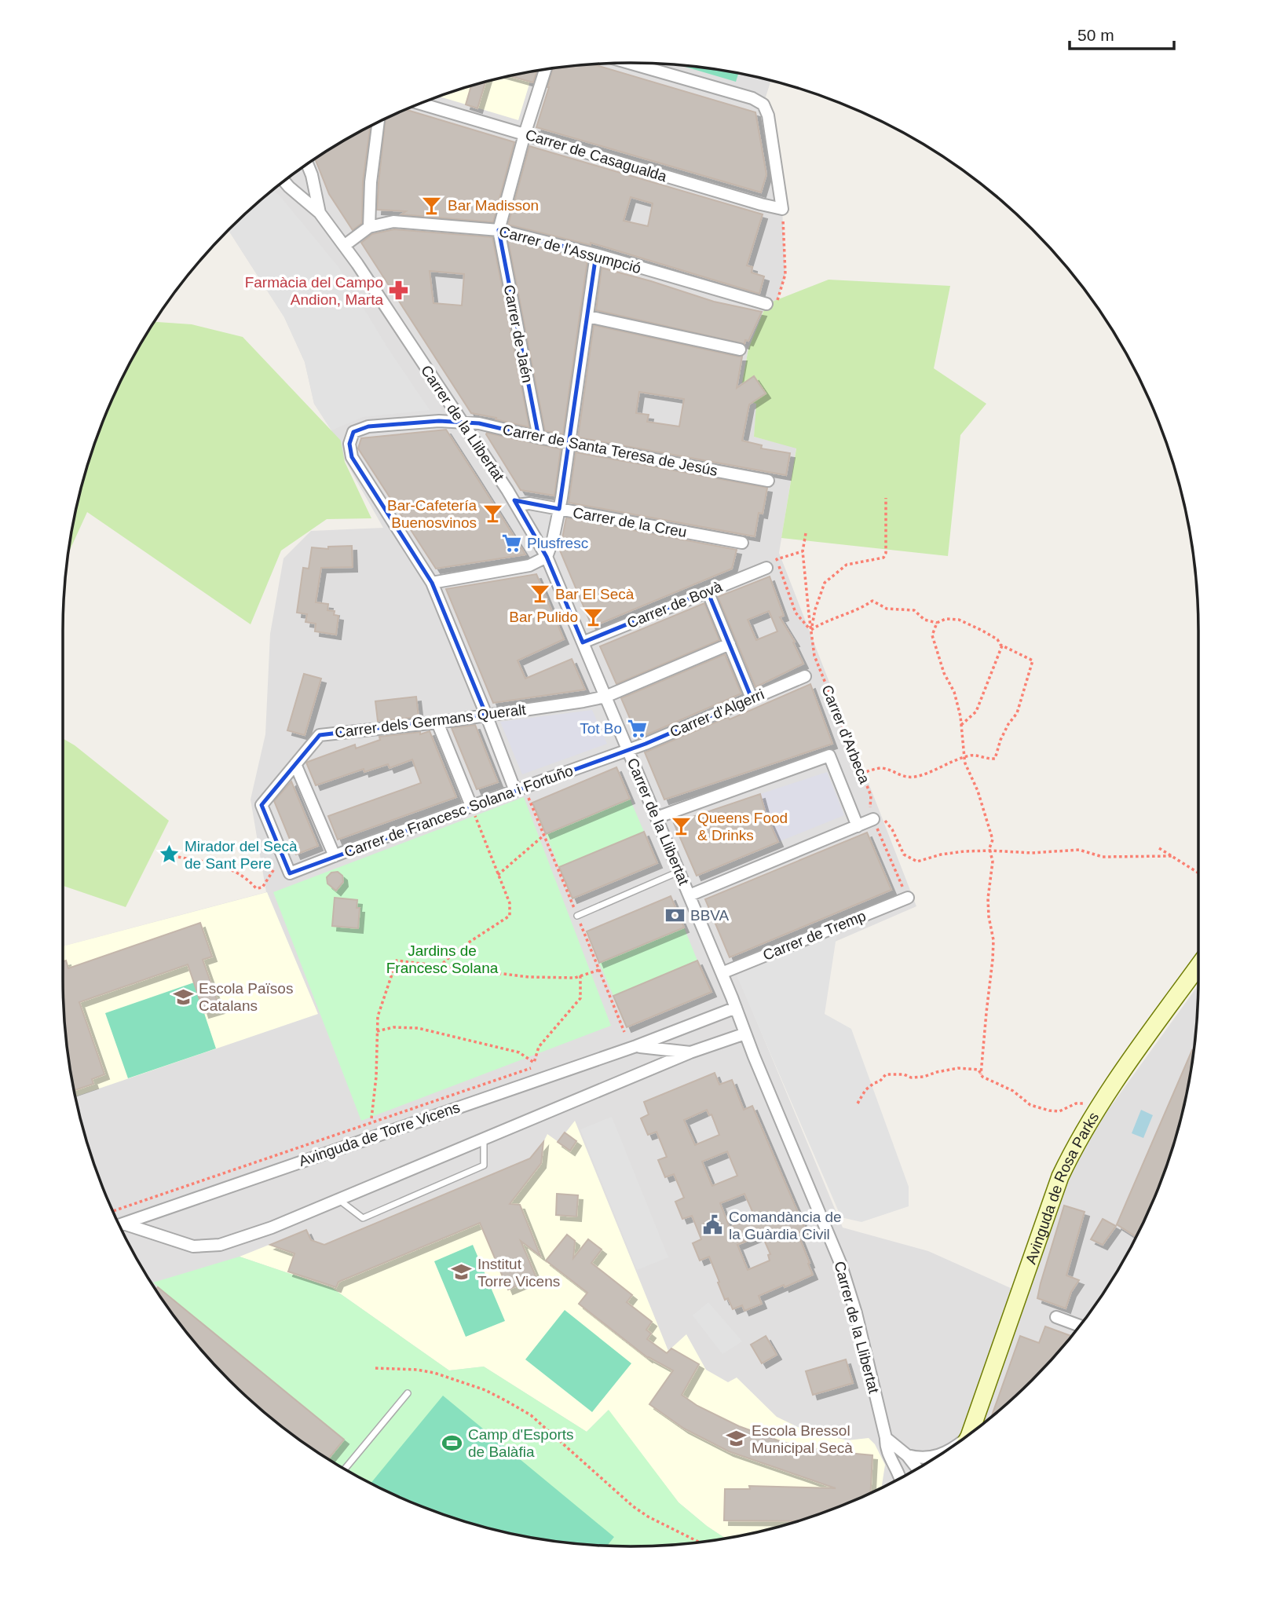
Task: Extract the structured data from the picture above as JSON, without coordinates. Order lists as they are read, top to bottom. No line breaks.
{"streets":{"main road":["Avinguda de Rosa Parks"],"street":["Carrer de Casagualda","Carrer de l'Assumpció","Carrer de Jaén","Carrer de la Llibertat","Carrer de Santa Teresa de Jesús","Carrer de la Creu","Carrer de Bovà","Carrer d'Algerri","Carrer dels Germans Queralt","Carrer de Francesc Solana i Fortuño","Carrer de Tremp","Avinguda de Torre Vicens"],"path":["Carrer d'Arbeca"]},"crossings":[["Carrer de l'Assumpció","Carrer de Jaén"],["Carrer de l'Assumpció","Carrer de la Llibertat"],["Carrer de Jaén","Carrer de Santa Teresa de Jesús"],["Carrer de la Llibertat","Carrer de Santa Teresa de Jesús"],["Carrer de la Llibertat","Carrer de la Creu"],["Carrer de la Llibertat","Carrer de Bovà"],["Carrer de la Llibertat","Carrer d'Algerri"],["Carrer de la Llibertat","Carrer dels Germans Queralt"],["Carrer de la Llibertat","Carrer de Francesc Solana i Fortuño"],["Carrer de la Llibertat","Carrer de Tremp"],["Carrer de la Llibertat","Avinguda de Torre Vicens"],["Carrer d'Algerri","Carrer de Francesc Solana i Fortuño"],["Carrer dels Germans Queralt","Carrer de Francesc Solana i Fortuño"],["Carrer d'Arbeca","Carrer de Tremp"]],"parks":["Jardins de Francesc Solana"],"places":{"bar":["Bar Madisson","Bar-Cafetería Buenosvinos","Bar El Secà","Bar Pulido","Queens Food & Drinks"],"pharmacy":["Farmàcia del Campo Andion, Marta"],"supermarket":["Plusfresc","Tot Bo"],"place":["Mirador del Secà de Sant Pere"],"bank":["BBVA"],"school or university":["Escola Països Catalans","Institut Torre Vicens","Escola Bressol Municipal Secà"],"public building":["Comandància de la Guàrdia Civil"],"sports":["Camp d'Esports de Balàfia"]},"scale_bar":"50 m"}
